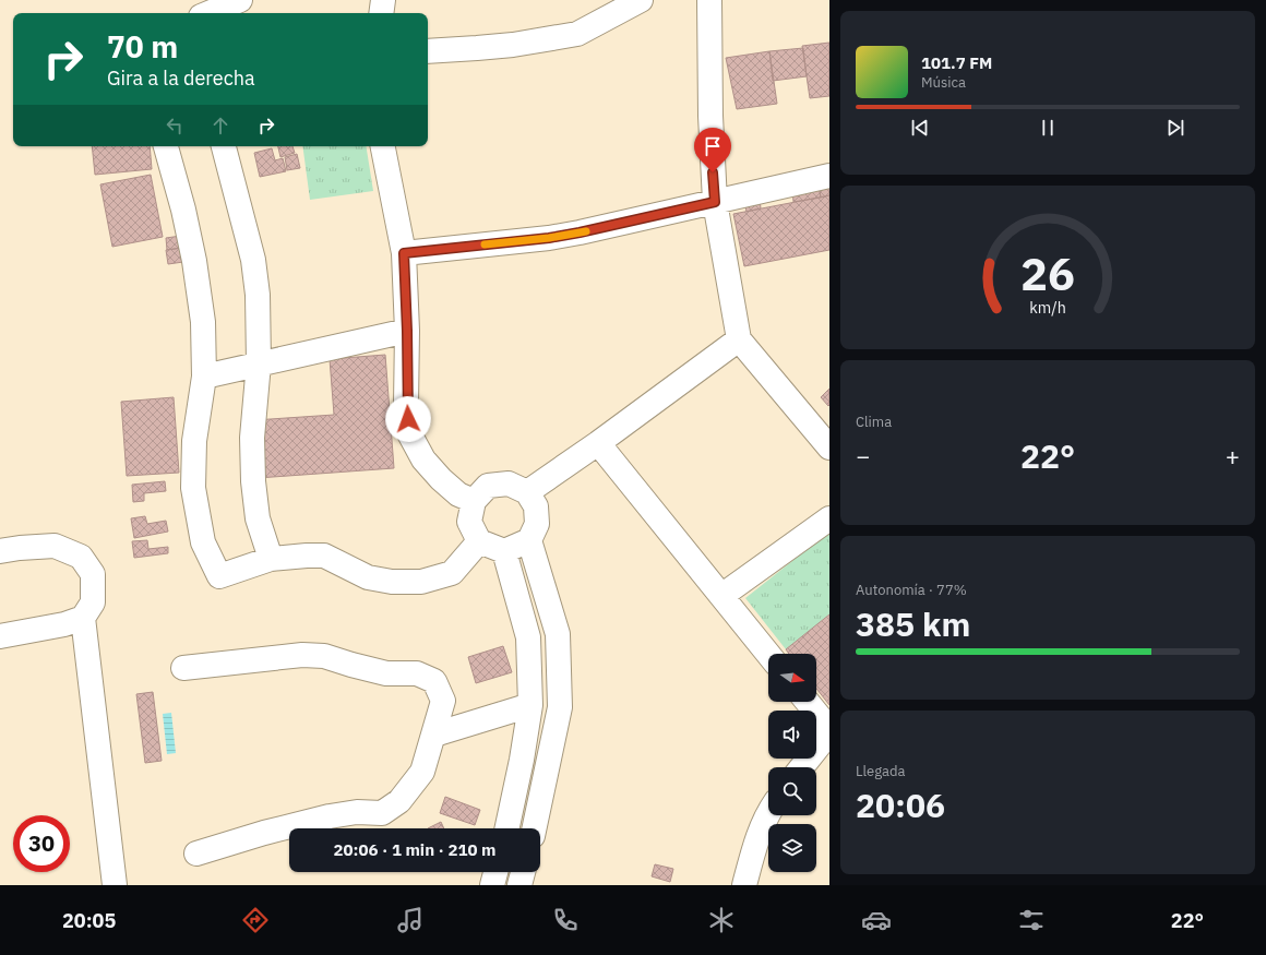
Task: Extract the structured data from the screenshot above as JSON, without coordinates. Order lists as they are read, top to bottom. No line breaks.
{"north":"right","page":{"turn":["70 m","Gira a la derecha"],"song":["101.7 FM","Música"],"tile":["Clima",["Autonomía · 77%","385 km"],["Llegada","20:06"]],"heat":["−","22°","+"],"limit":"30","trip":"20:06 · 1 min · 210 m","tabs":["20:05","22°"],"gauge":["26","km/h"]}}
